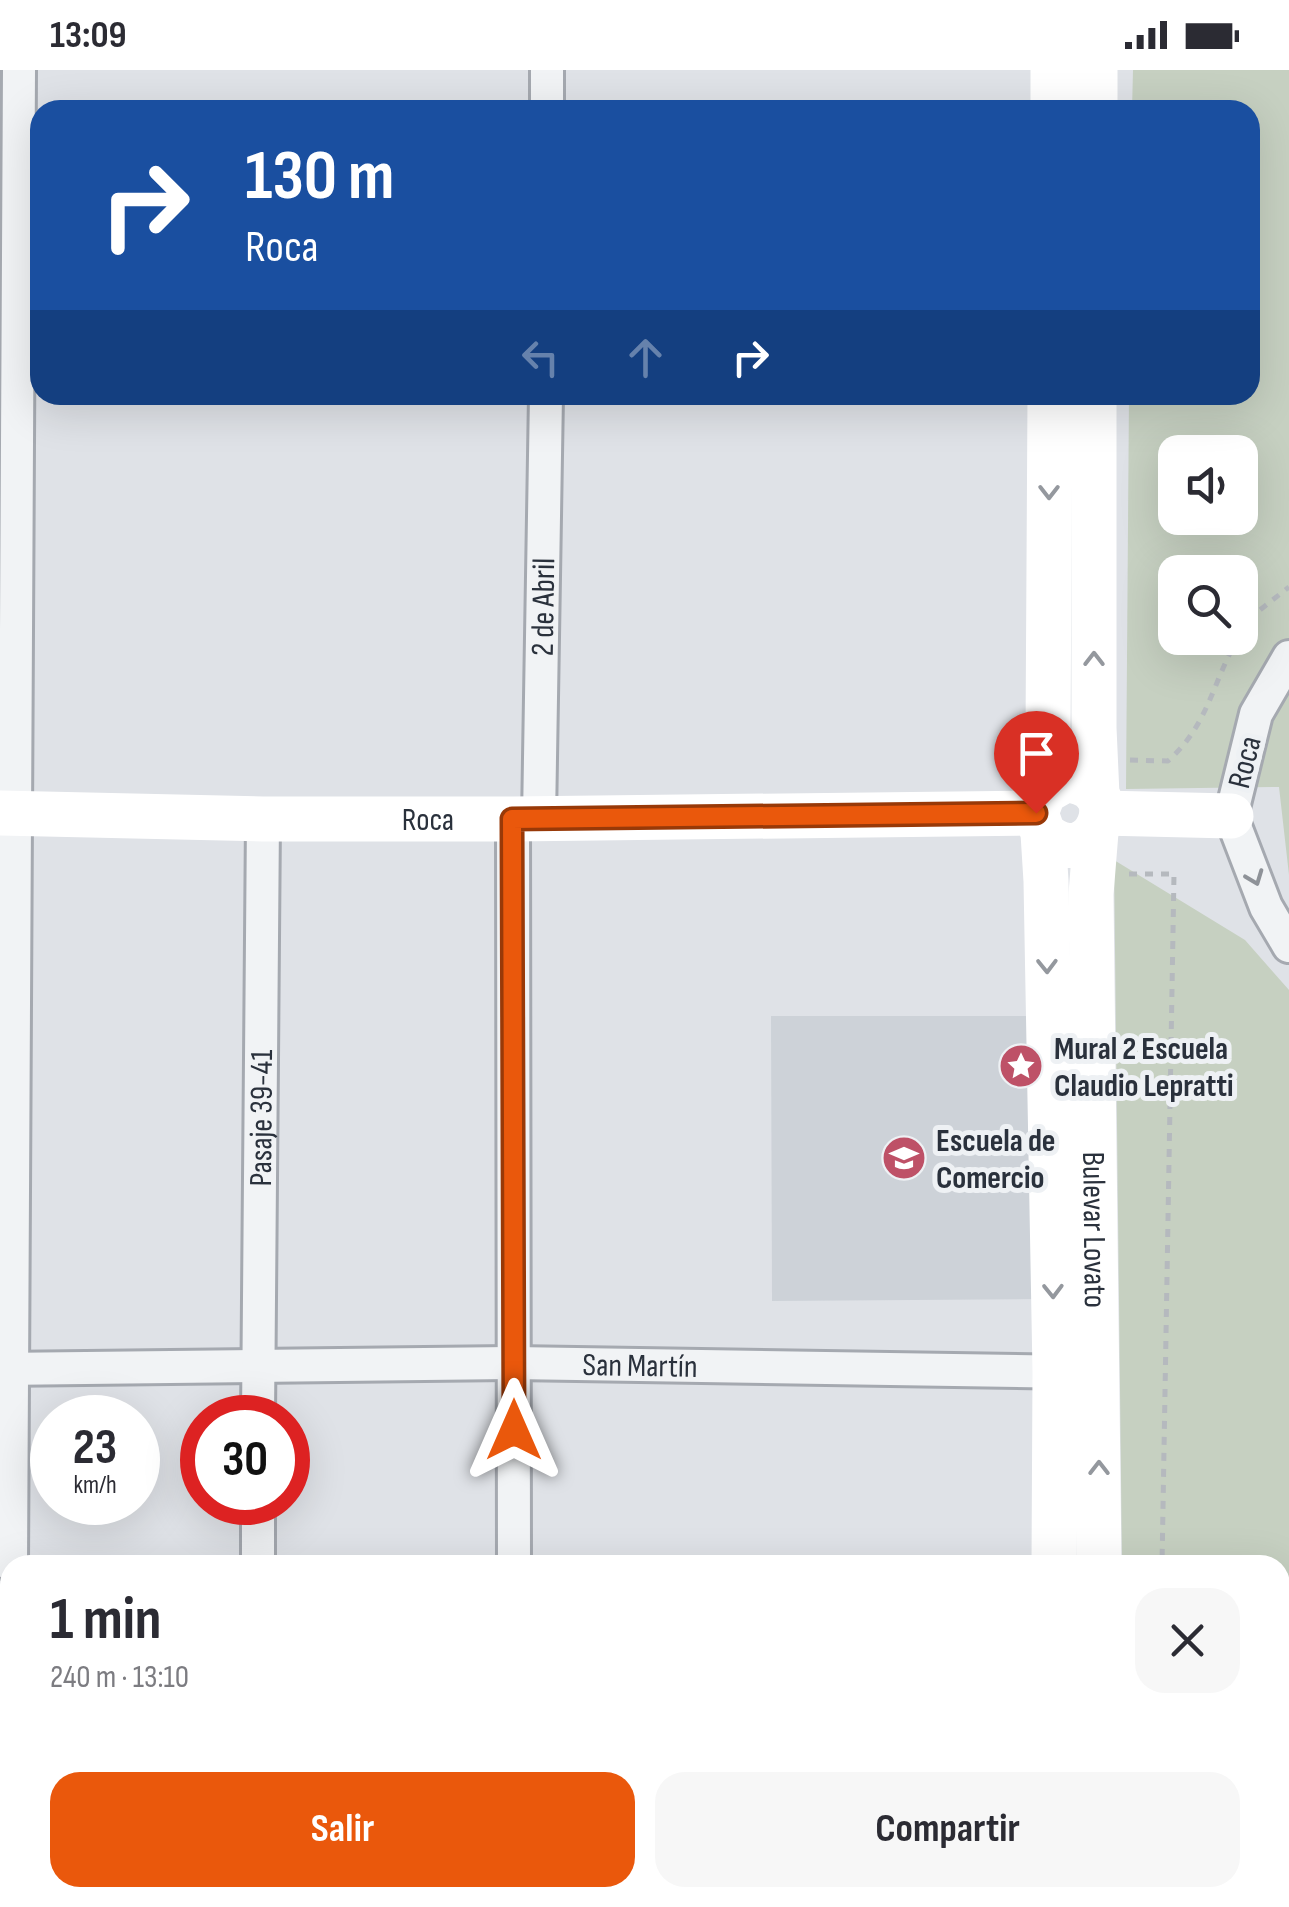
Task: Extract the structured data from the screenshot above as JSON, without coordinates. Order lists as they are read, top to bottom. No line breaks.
{"streets":{"main road":["Roca","Bulevar Lovato"],"street":["2 de Abril","Pasaje 39-41","San Martín"]},"crossings":[["2 de Abril","Roca"],["2 de Abril","San Martín"],["Roca","Pasaje 39-41"],["Roca","Bulevar Lovato"],["Pasaje 39-41","San Martín"],["Bulevar Lovato","San Martín"]],"places":{"place":["Mural 2 Escuela Claudio Lepratti"],"school or university":["Escuela de Comercio"]},"page":{"status":"13:09","turn":["130 m","Roca"],"speed":"23 km/h","limit":"30","heading":["1 min","240 m · 13:10"],"buttons":["Salir","Compartir"]}}
